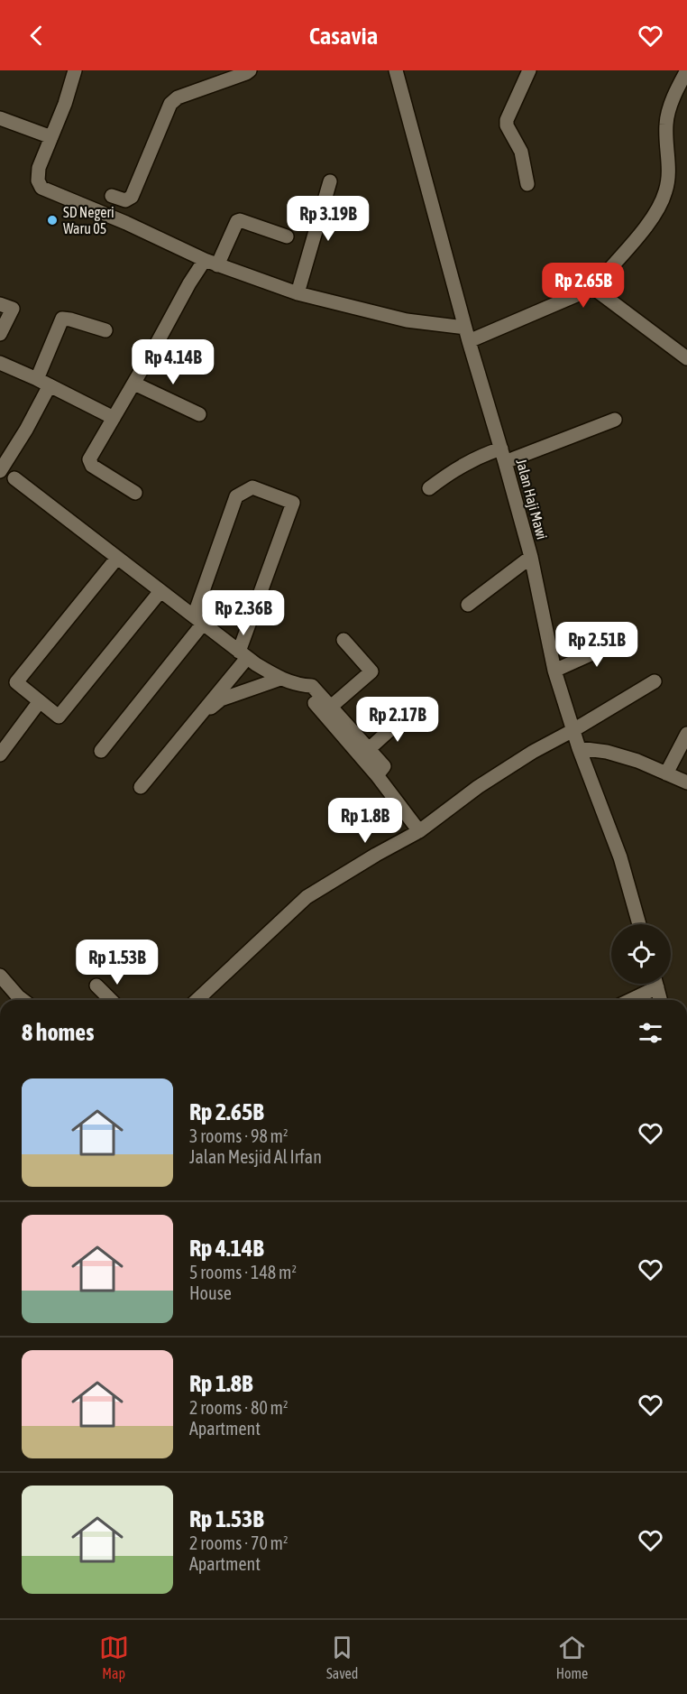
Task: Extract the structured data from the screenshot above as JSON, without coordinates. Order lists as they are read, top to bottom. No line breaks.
{"streets":{"street":["Jalan Haji Mawi"]},"places":["SD Negeri Waru 05"],"page":{"header":"Casavia","price":["Rp 3.19B","Rp 2.65B","Rp 4.14B","Rp 2.36B","Rp 2.51B","Rp 2.17B","Rp 1.8B","Rp 1.53B"],"heading":"8 homes","list":[{"name":"Rp 2.65B","note":"3 rooms · 98 m² · Jalan Mesjid Al Irfan"},{"name":"Rp 4.14B","note":"5 rooms · 148 m² · House"},{"name":"Rp 1.8B","note":"2 rooms · 80 m² · Apartment"},{"name":"Rp 1.53B","note":"2 rooms · 70 m² · Apartment"}],"tabs":["Map","Saved","Home"]}}
